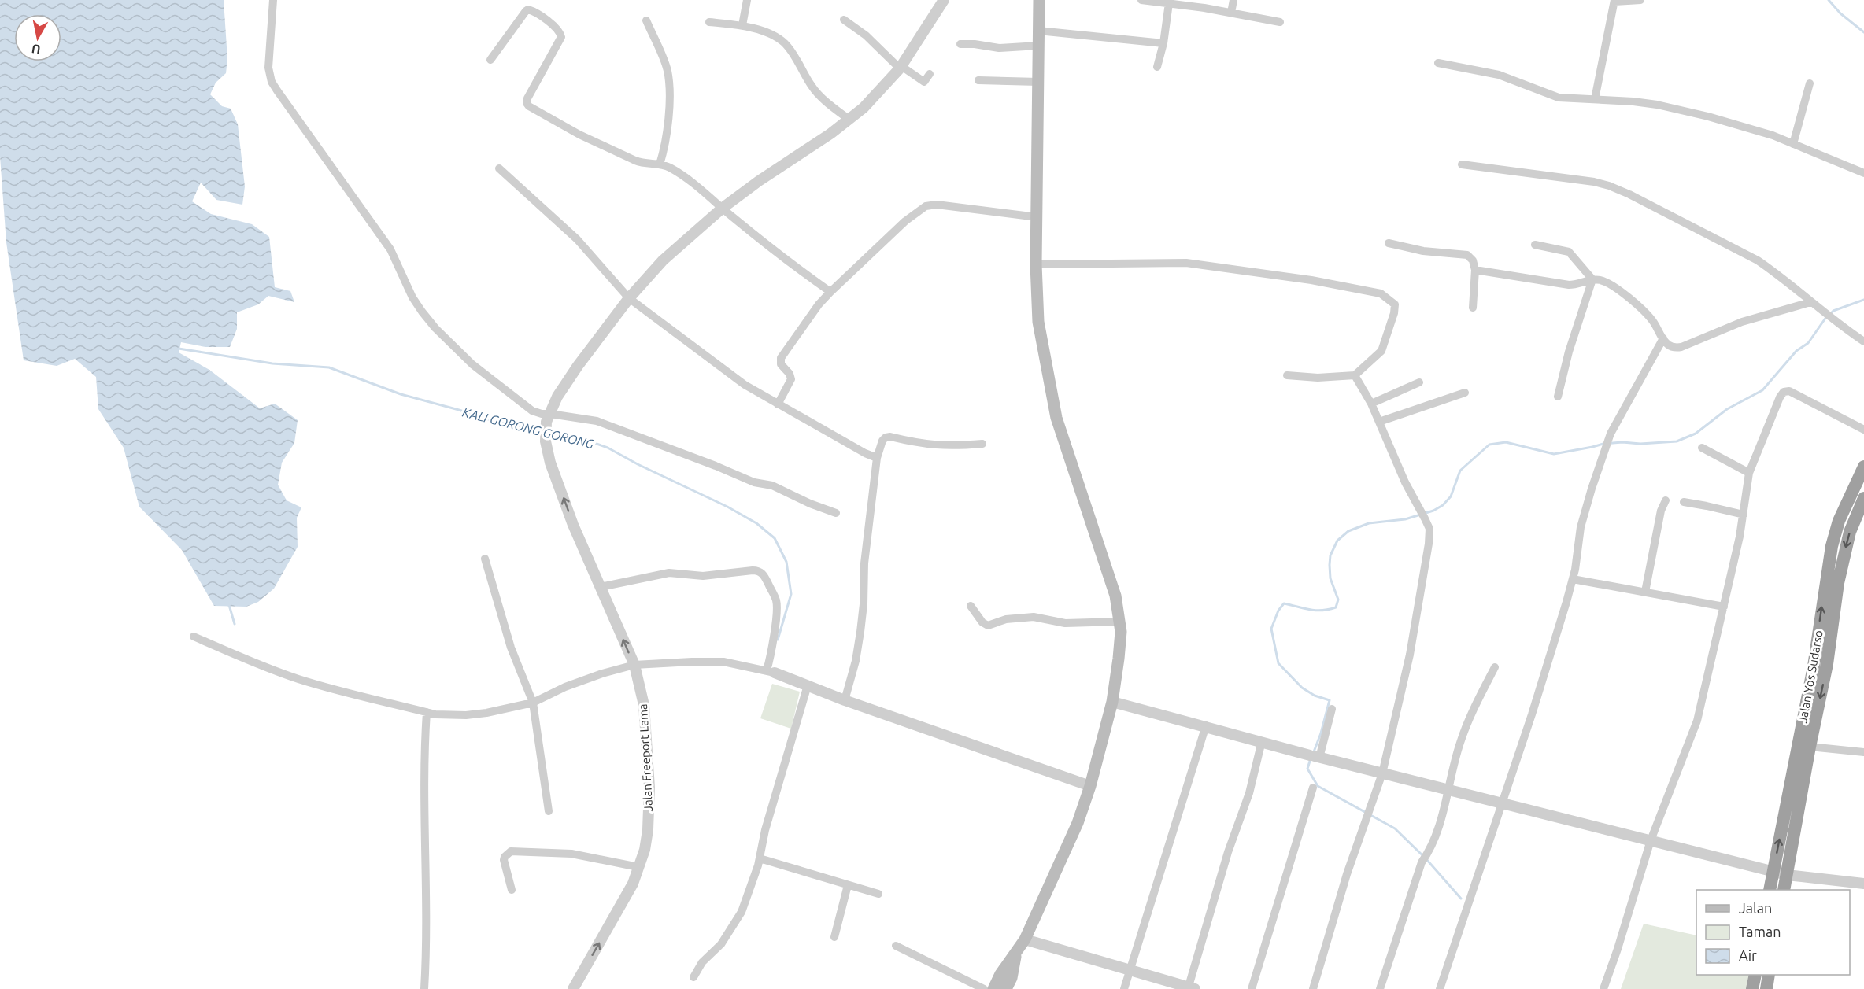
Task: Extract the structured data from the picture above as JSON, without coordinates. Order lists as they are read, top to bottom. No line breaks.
{"streets":{"highway":["Jalan Yos Sudarso"],"street":["Jalan Freeport Lama"]},"one_way":["Jalan Freeport Lama"],"water":["KALI GORONG GORONG"],"legend":["Jalan","Taman","Air"],"north":"bottom"}
